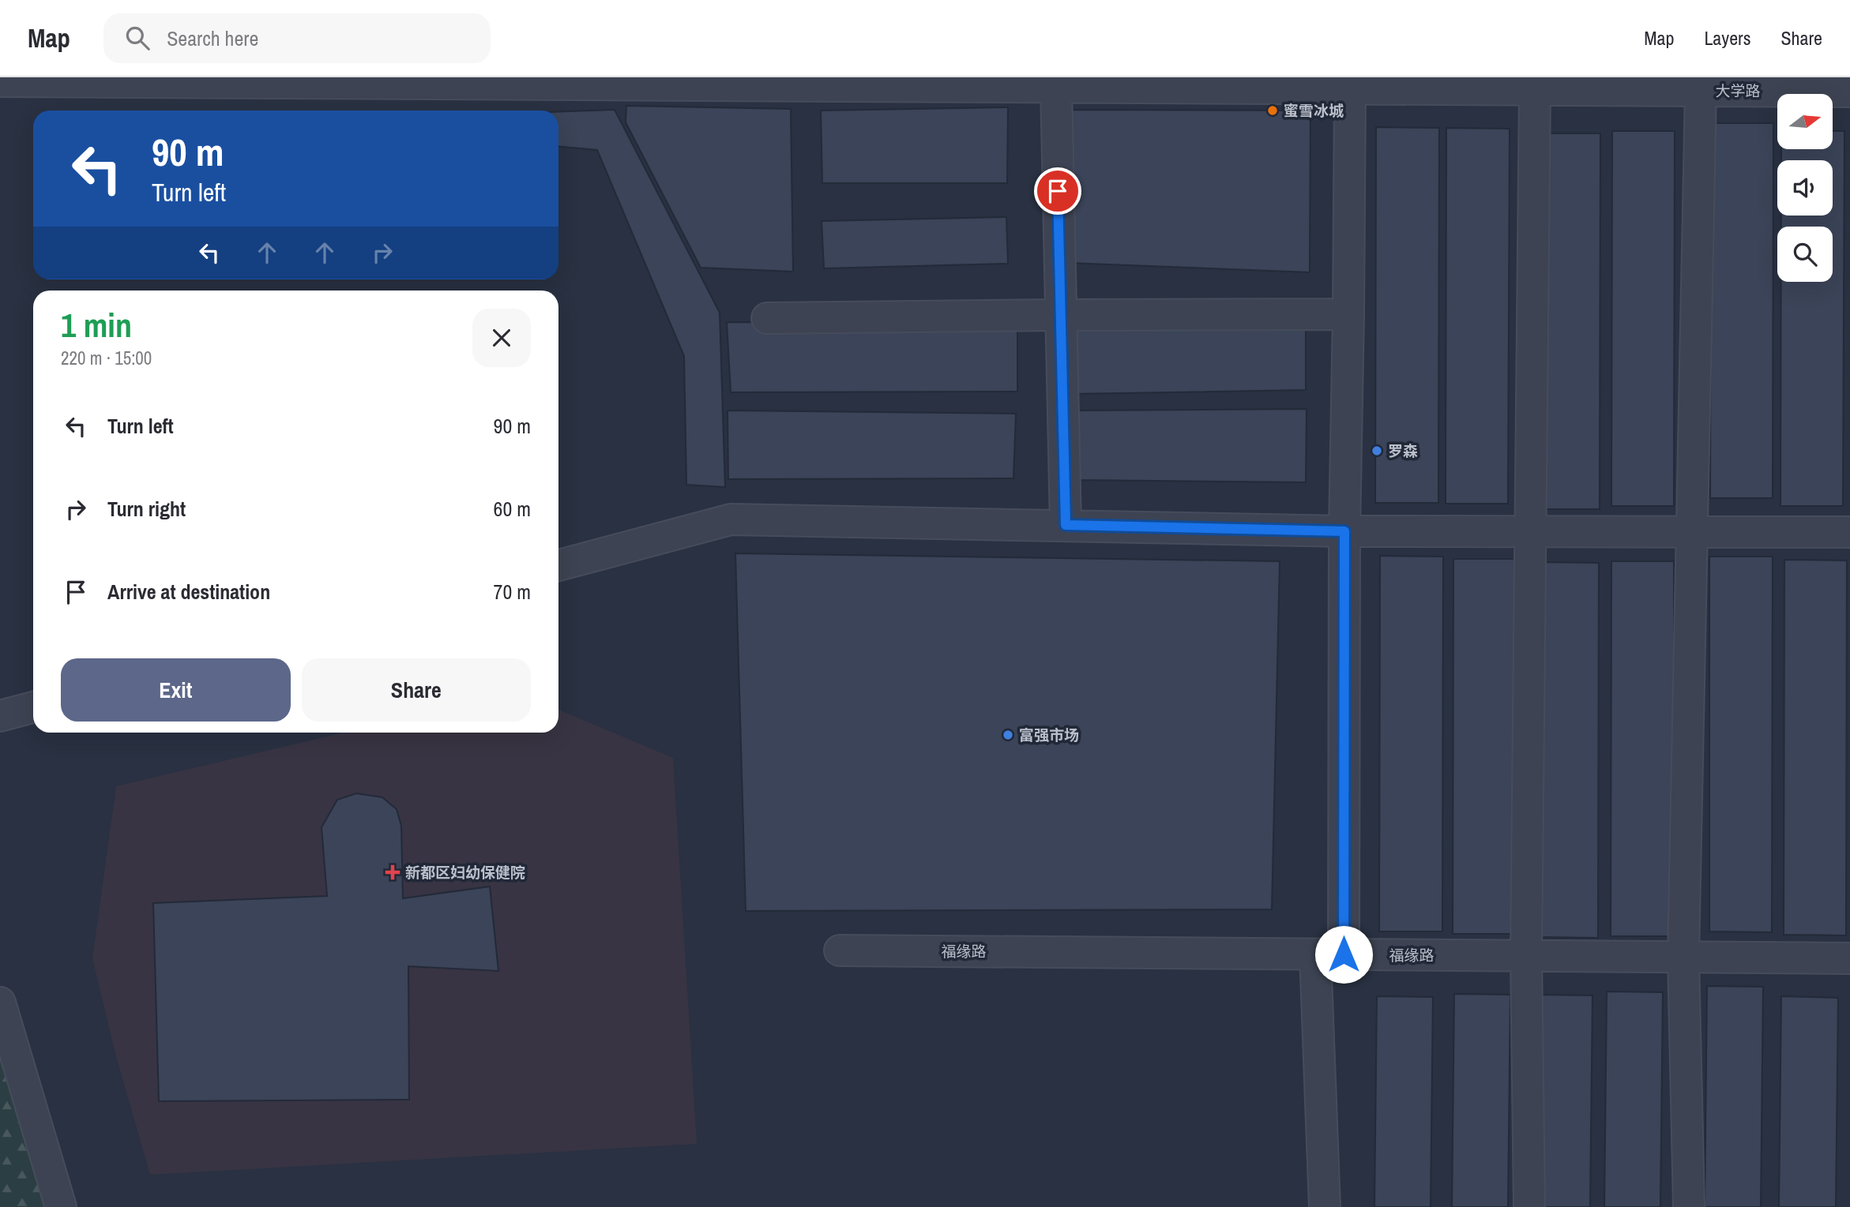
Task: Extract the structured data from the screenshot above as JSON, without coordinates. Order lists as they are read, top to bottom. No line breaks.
{"streets":{"street":["大学路","福缘路"]},"places":{"other":["蜜雪冰城","罗森","富强市场"],"health":["新都区妇幼保健院"]},"north":"right","page":{"header":"Map","search":"Search here","nav":["Map","Layers","Share"],"turn":["90 m","Turn left"],"heading":["1 min","220 m · 15:00"],"list":[{"name":"Turn left","value":"90 m"},{"name":"Turn right","value":"60 m"},{"name":"Arrive at destination","value":"70 m"}],"buttons":["Exit","Share"]}}
